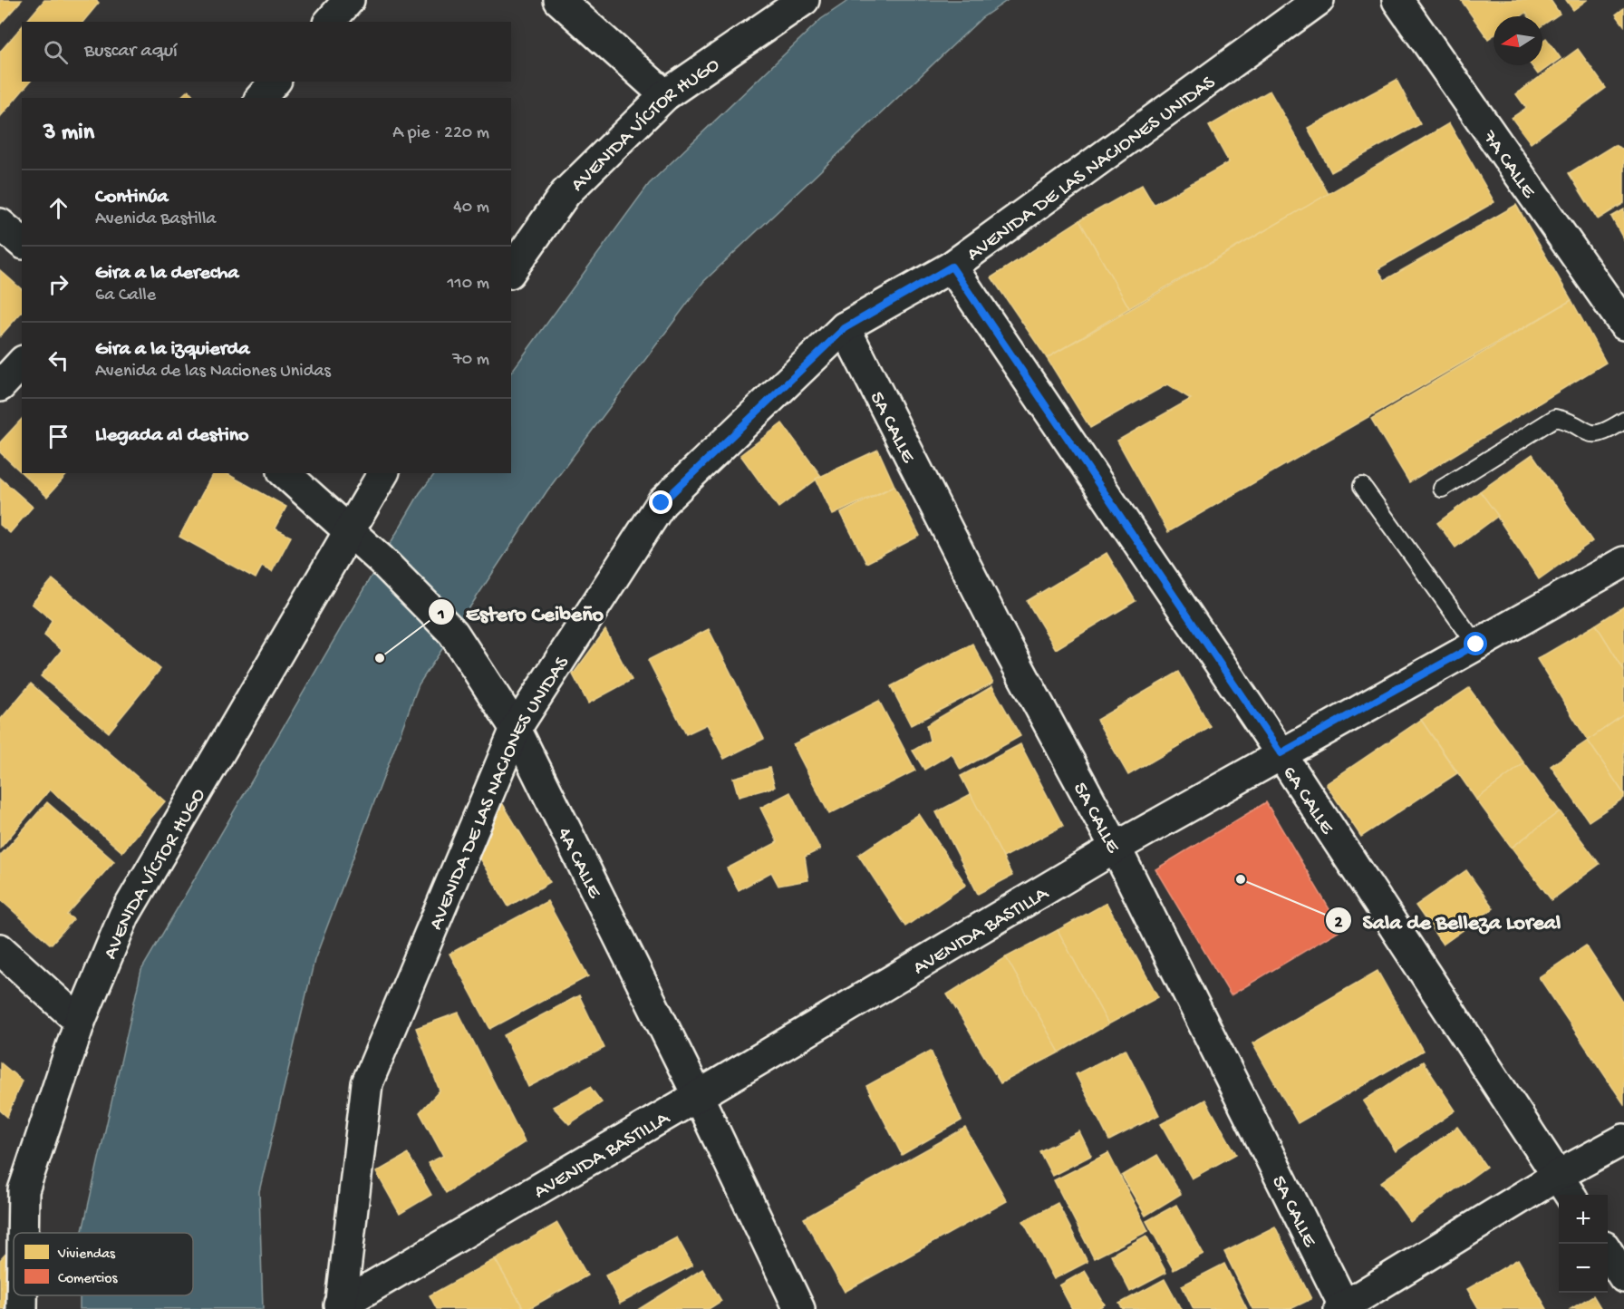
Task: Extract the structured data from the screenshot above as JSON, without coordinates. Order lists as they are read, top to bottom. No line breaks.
{"streets":{"street":["AVENIDA VÍCTOR HUGO","7A CALLE","AVENIDA DE LAS NACIONES UNIDAS","5A CALLE","6A CALLE","4A CALLE","AVENIDA BASTILLA"]},"crossings":[["AVENIDA VÍCTOR HUGO","4A CALLE"],["AVENIDA DE LAS NACIONES UNIDAS","5A CALLE"],["AVENIDA DE LAS NACIONES UNIDAS","6A CALLE"],["AVENIDA DE LAS NACIONES UNIDAS","4A CALLE"],["AVENIDA DE LAS NACIONES UNIDAS","AVENIDA BASTILLA"],["5A CALLE","AVENIDA BASTILLA"],["6A CALLE","AVENIDA BASTILLA"],["4A CALLE","AVENIDA BASTILLA"]],"places":["Estero Ceibeño","Sala de Belleza Loreal"],"legend":["Viviendas","Comercios"],"north":"left","page":{"search":"Buscar aquí","heading":["3 min","A pie · 220 m"],"list":[["Continúa","Avenida Bastilla","40 m"],["Gira a la derecha","6a Calle","110 m"],["Gira a la izquierda","Avenida de las Naciones Unidas","70 m"],"Llegada al destino"],"map_buttons":["+","−"]}}
